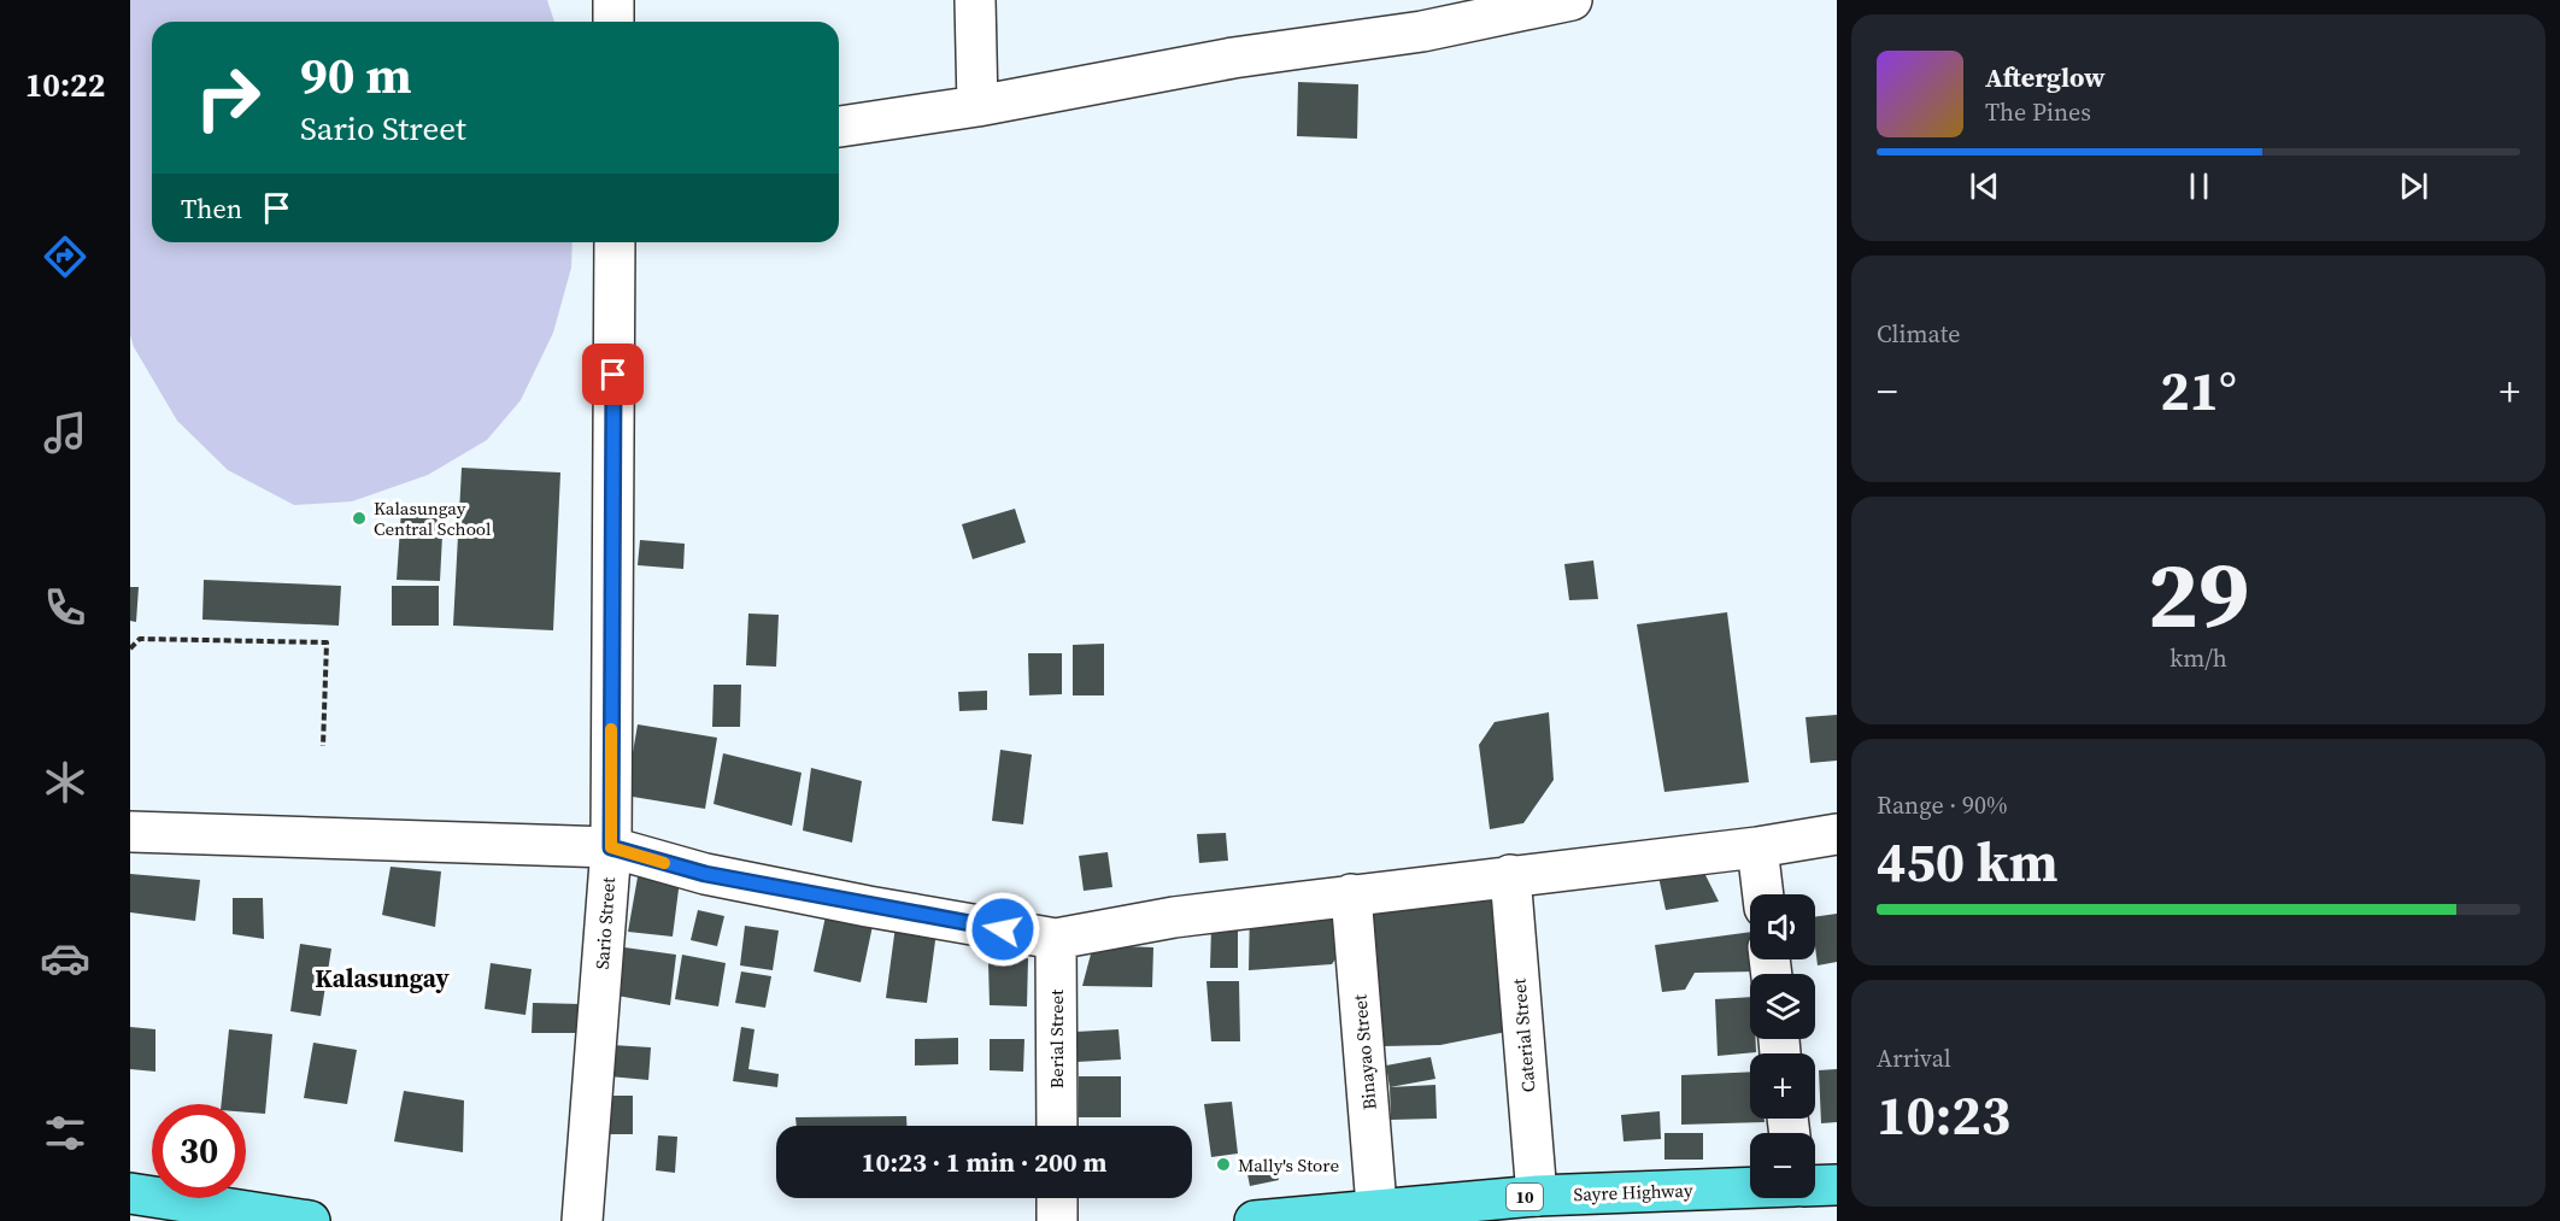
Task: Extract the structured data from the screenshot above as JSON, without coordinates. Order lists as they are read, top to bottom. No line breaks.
{"streets":{"highway":["Sayre Highway","10"],"street":["Sario Street","Caterial Street","Berial Street","Binayao Street"]},"crossings":[["Caterial Street","Sayre Highway"],["Binayao Street","Sayre Highway"]],"districts":["Kalasungay"],"places":["Kalasungay Central School","Mally's Store"],"page":{"tabs":"10:22","turn":["90 m","Sario Street"],"song":["Afterglow","The Pines"],"then":"Then","tile":["Climate",["29","km/h"],["Range · 90%","450 km"],["Arrival","10:23"]],"heat":["−","21°","+"],"map_buttons":["+","−"],"limit":"30","trip":"10:23 · 1 min · 200 m"}}
